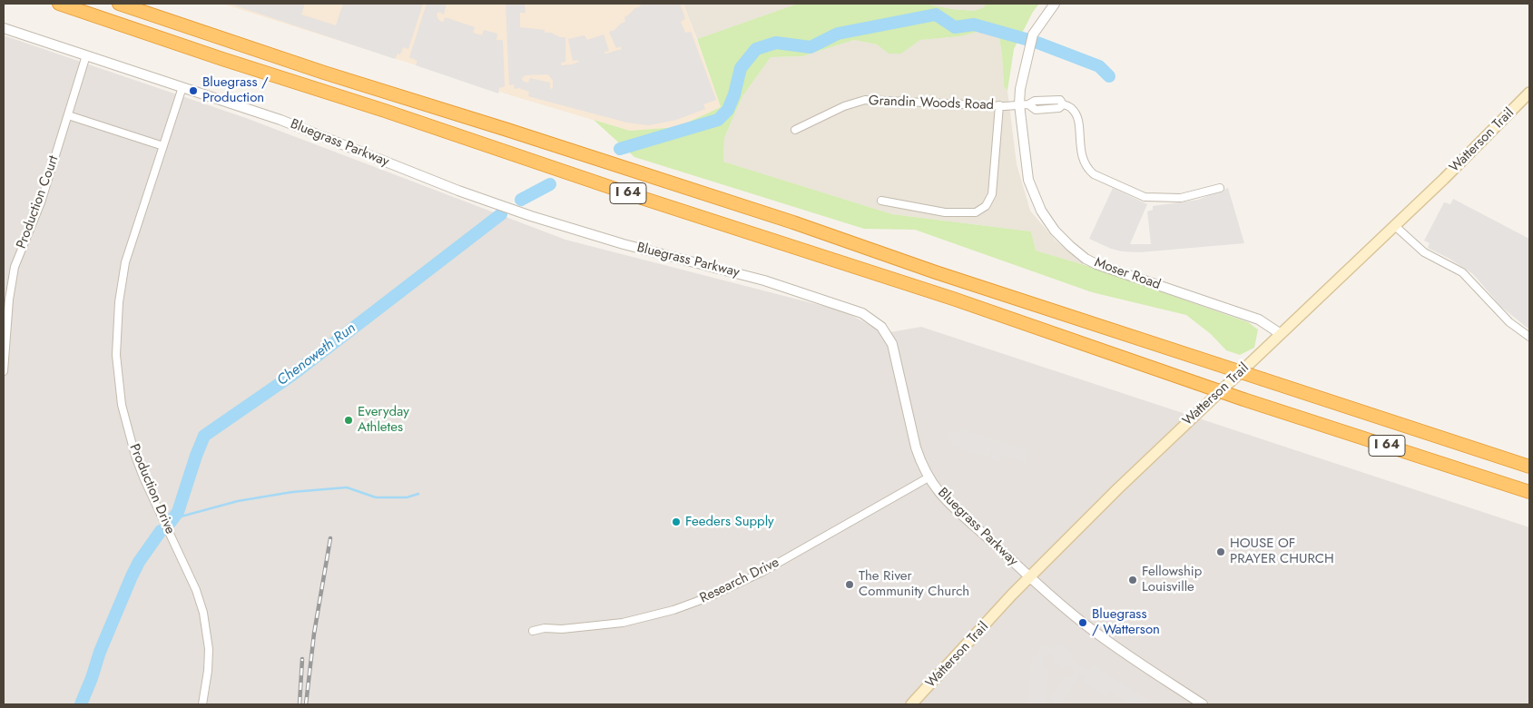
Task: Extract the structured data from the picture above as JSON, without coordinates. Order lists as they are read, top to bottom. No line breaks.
{"streets":{"highway":["I 64"],"main road":["Watterson Trail"],"street":["Grandin Woods Road","Bluegrass Parkway","Production Court","Moser Road","Production Drive","Research Drive"]},"crossings":[["Grandin Woods Road","Moser Road"],["Watterson Trail","Bluegrass Parkway"],["Watterson Trail","Moser Road"],["Bluegrass Parkway","Production Court"],["Bluegrass Parkway","Production Drive"],["Bluegrass Parkway","Research Drive"]],"water":["Chenoweth Run"],"places":["Bluegrass / Production","Everyday Athletes","Feeders Supply","HOUSE OF PRAYER CHURCH","Fellowship Louisville","The River Community Church","Bluegrass / Watterson"]}
